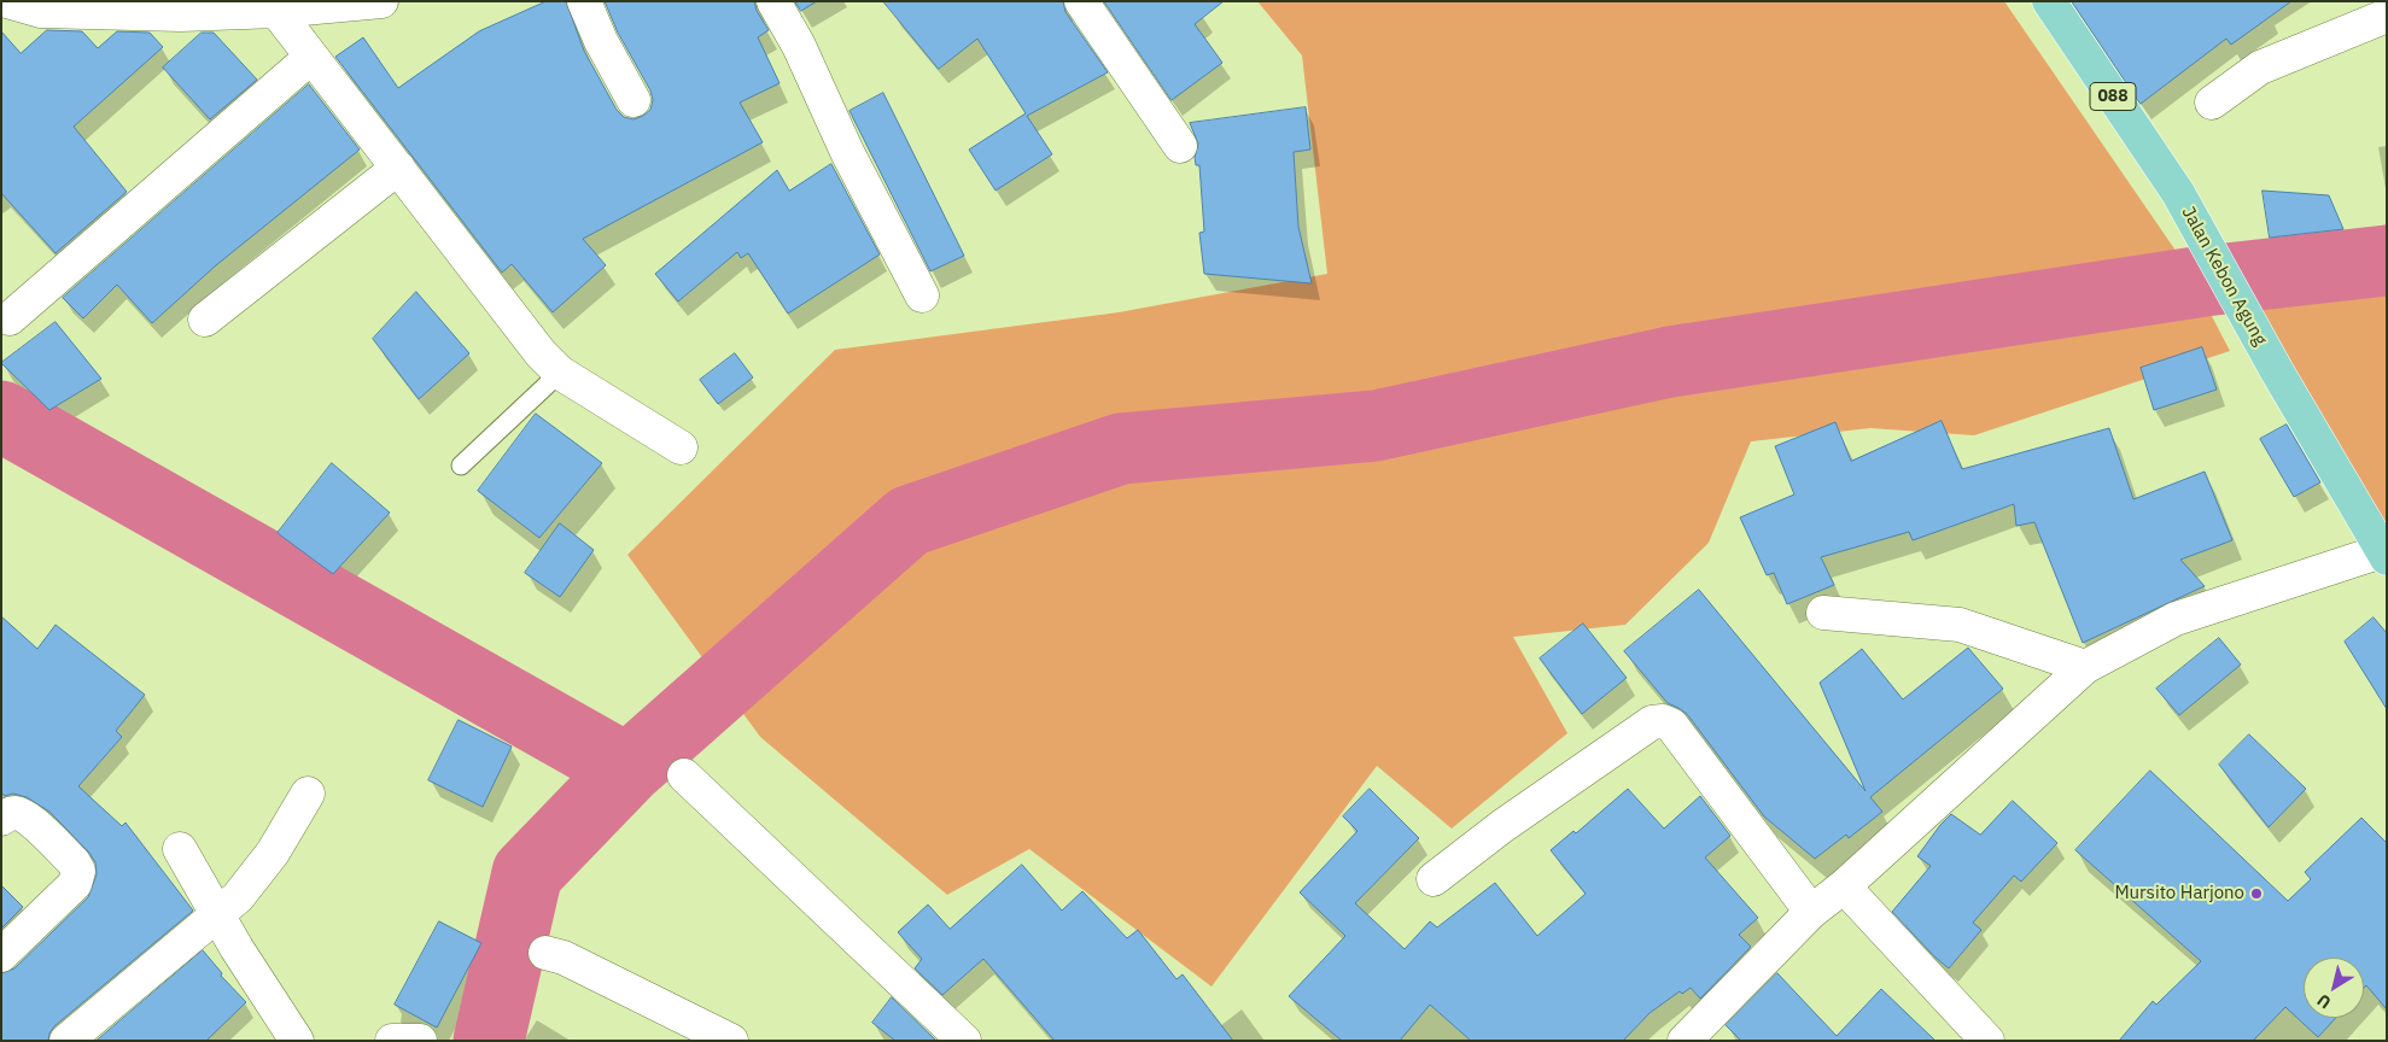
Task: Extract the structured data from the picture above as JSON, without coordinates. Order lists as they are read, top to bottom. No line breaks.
{"streets":{"main road":["088","Jalan Kebon Agung"]},"places":["Mursito Harjono"],"north":"bottom left"}
